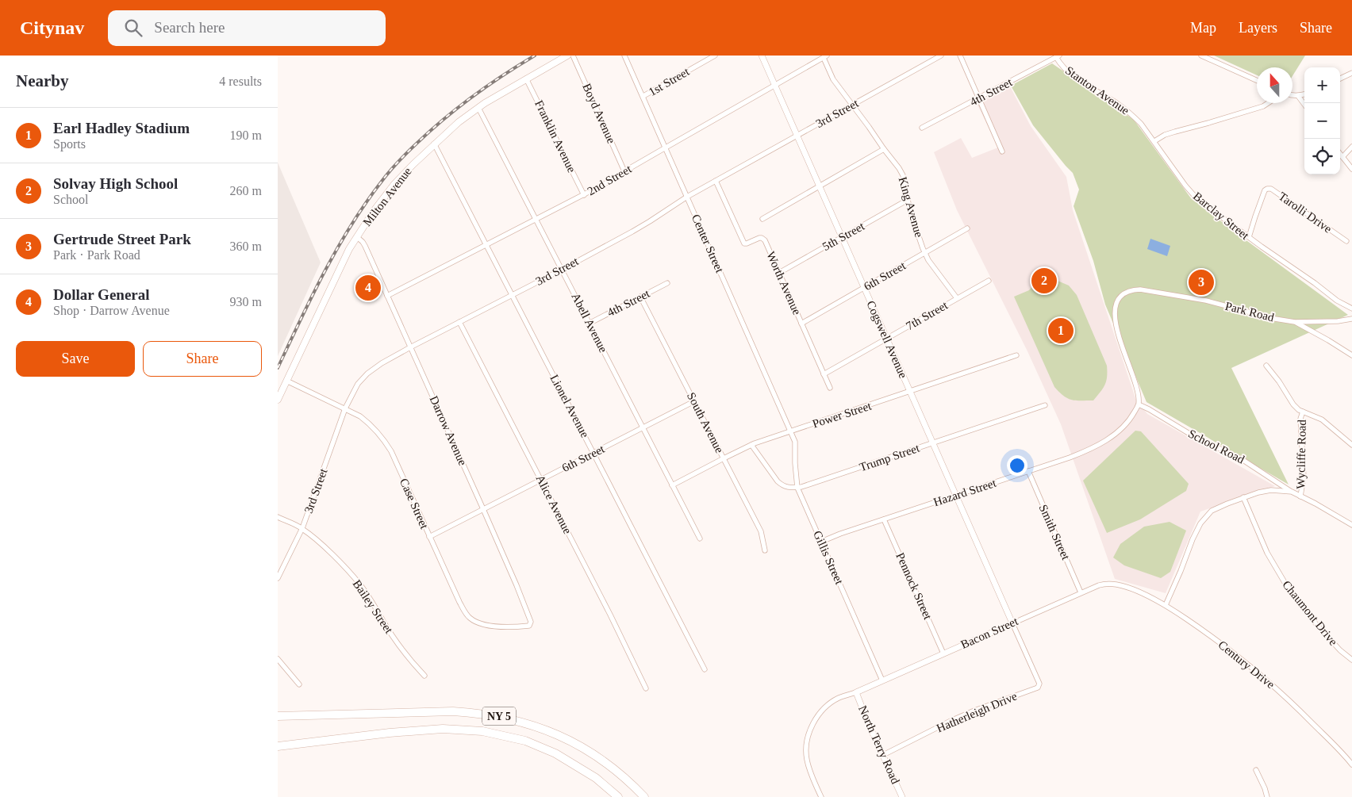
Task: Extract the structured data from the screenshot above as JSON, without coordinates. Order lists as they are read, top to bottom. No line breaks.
{"streets":{"highway":["NY 5"],"main road":["Milton Avenue"],"street":["1st Street","Stanton Avenue","4th Street","Boyd Avenue","3rd Street","Franklin Avenue","2nd Street","King Avenue","Tarolli Drive","Barclay Street","5th Street","Center Street","6th Street","Worth Avenue","Park Road","7th Street","Abell Avenue","Cogswell Avenue","Lionel Avenue","Power Street","South Avenue","Darrow Avenue","School Road","Wycliffe Road","Trump Street","Hazard Street","Case Street","Alice Avenue","Smith Street","Gillis Street","Pennock Street","Bailey Street","Chaumont Drive","Bacon Street","Century Drive","Hatherleigh Drive","North Terry Road"]},"crossings":[["1st Street","Center Street"],["Stanton Avenue","4th Street"],["Stanton Avenue","Barclay Street"],["4th Street","Abell Avenue"],["4th Street","South Avenue"],["Boyd Avenue","2nd Street"],["3rd Street","King Avenue"],["3rd Street","Center Street"],["3rd Street","Worth Avenue"],["3rd Street","Abell Avenue"],["3rd Street","Cogswell Avenue"],["3rd Street","Lionel Avenue"],["3rd Street","Darrow Avenue"],["3rd Street","Case Street"],["3rd Street","Alice Avenue"],["3rd Street","Bailey Street"],["Franklin Avenue","2nd Street"],["Franklin Avenue","Milton Avenue"],["2nd Street","King Avenue"],["2nd Street","Center Street"],["2nd Street","Abell Avenue"],["2nd Street","Cogswell Avenue"],["2nd Street","Lionel Avenue"],["2nd Street","Darrow Avenue"],["Milton Avenue","Abell Avenue"],["Milton Avenue","Lionel Avenue"],["Milton Avenue","Darrow Avenue"],["Milton Avenue","Case Street"],["King Avenue","5th Street"],["King Avenue","6th Street"],["King Avenue","7th Street"],["Tarolli Drive","Barclay Street"],["5th Street","Worth Avenue"],["5th Street","Cogswell Avenue"],["Center Street","Power Street"],["Center Street","Gillis Street"],["6th Street","Worth Avenue"],["6th Street","Abell Avenue"],["6th Street","Cogswell Avenue"],["6th Street","Lionel Avenue"],["6th Street","South Avenue"],["6th Street","Darrow Avenue"],["6th Street","Case Street"],["6th Street","Alice Avenue"],["Worth Avenue","7th Street"],["Park Road","School Road"],["Park Road","Hazard Street"],["7th Street","Cogswell Avenue"],["Abell Avenue","Power Street"],["Cogswell Avenue","Power Street"],["Cogswell Avenue","Trump Street"],["Cogswell Avenue","Hazard Street"],["Cogswell Avenue","Bacon Street"],["Cogswell Avenue","Hatherleigh Drive"],["Power Street","South Avenue"],["Power Street","Trump Street"],["Power Street","Gillis Street"],["Darrow Avenue","Case Street"],["School Road","Wycliffe Road"],["School Road","Hazard Street"],["Trump Street","Gillis Street"],["Hazard Street","Smith Street"],["Hazard Street","Gillis Street"],["Hazard Street","Pennock Street"],["Smith Street","Bacon Street"],["Gillis Street","Bacon Street"],["Pennock Street","Bacon Street"],["Bacon Street","Century Drive"],["Bacon Street","Hatherleigh Drive"],["Bacon Street","North Terry Road"],["Hatherleigh Drive","North Terry Road"]],"north":"top","page":{"header":"Citynav","search":"Search here","nav":["Map","Layers","Share"],"heading":["Nearby","4 results"],"map_buttons":["+","−"],"list":[{"mark":"1","name":"Earl Hadley Stadium","note":"Sports","value":"190 m"},{"mark":"2","name":"Solvay High School","note":"School","value":"260 m"},{"mark":"3","name":"Gertrude Street Park","note":"Park · Park Road","value":"360 m"},{"mark":"4","name":"Dollar General","note":"Shop · Darrow Avenue","value":"930 m"}],"pins":["2","3","4","1"],"buttons":["Save","Share"]}}
